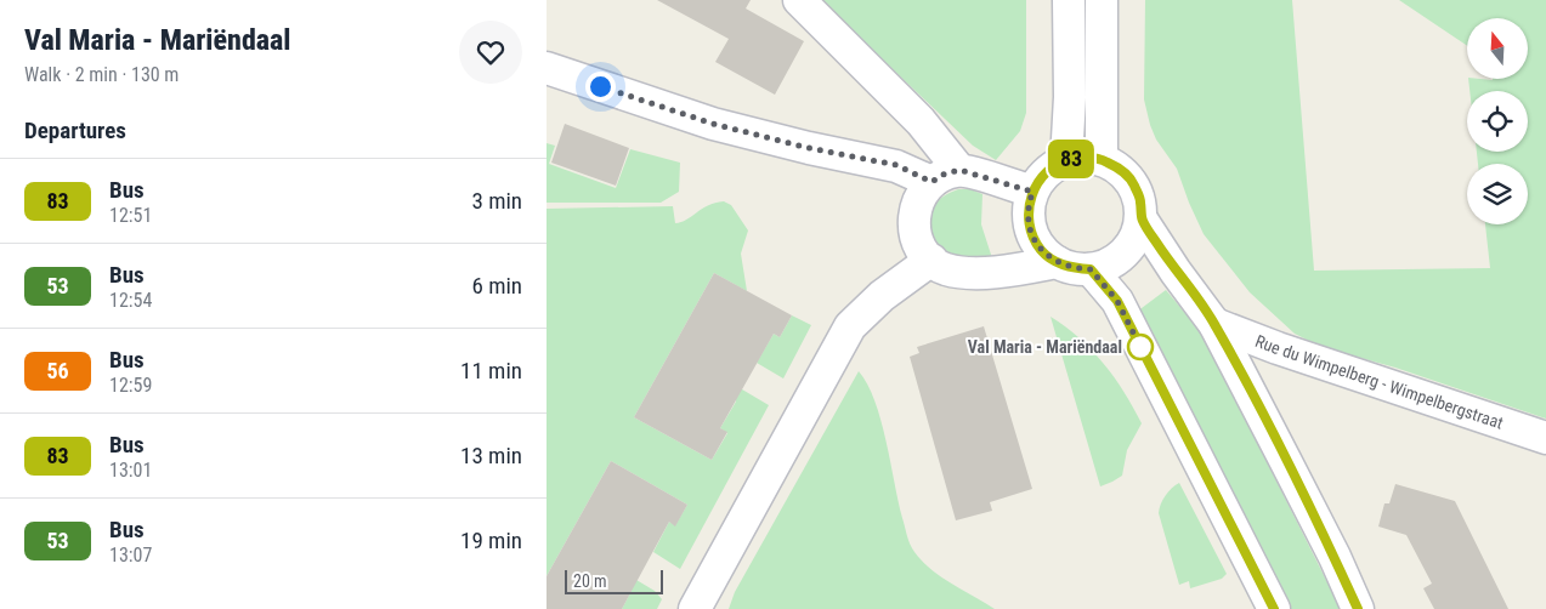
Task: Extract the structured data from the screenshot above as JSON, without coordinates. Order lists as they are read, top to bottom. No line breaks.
{"streets":{"street":["Rue du Wimpelberg - Wimpelbergstraat"]},"places":["Val Maria - Mariëndaal"],"lines":["bus line 83"],"scale_bar":"20 m","north":"top","page":{"heading":[["Val Maria - Mariëndaal","Walk · 2 min · 130 m"],"Departures"],"on_map":"83","list":[{"mark":"83","name":"Bus","note":"12:51","value":"3 min"},{"mark":"53","name":"Bus","note":"12:54","value":"6 min"},{"mark":"56","name":"Bus","note":"12:59","value":"11 min"},{"mark":"83","name":"Bus","note":"13:01","value":"13 min"},{"mark":"53","name":"Bus","note":"13:07","value":"19 min"}],"scale":"20 m"}}
